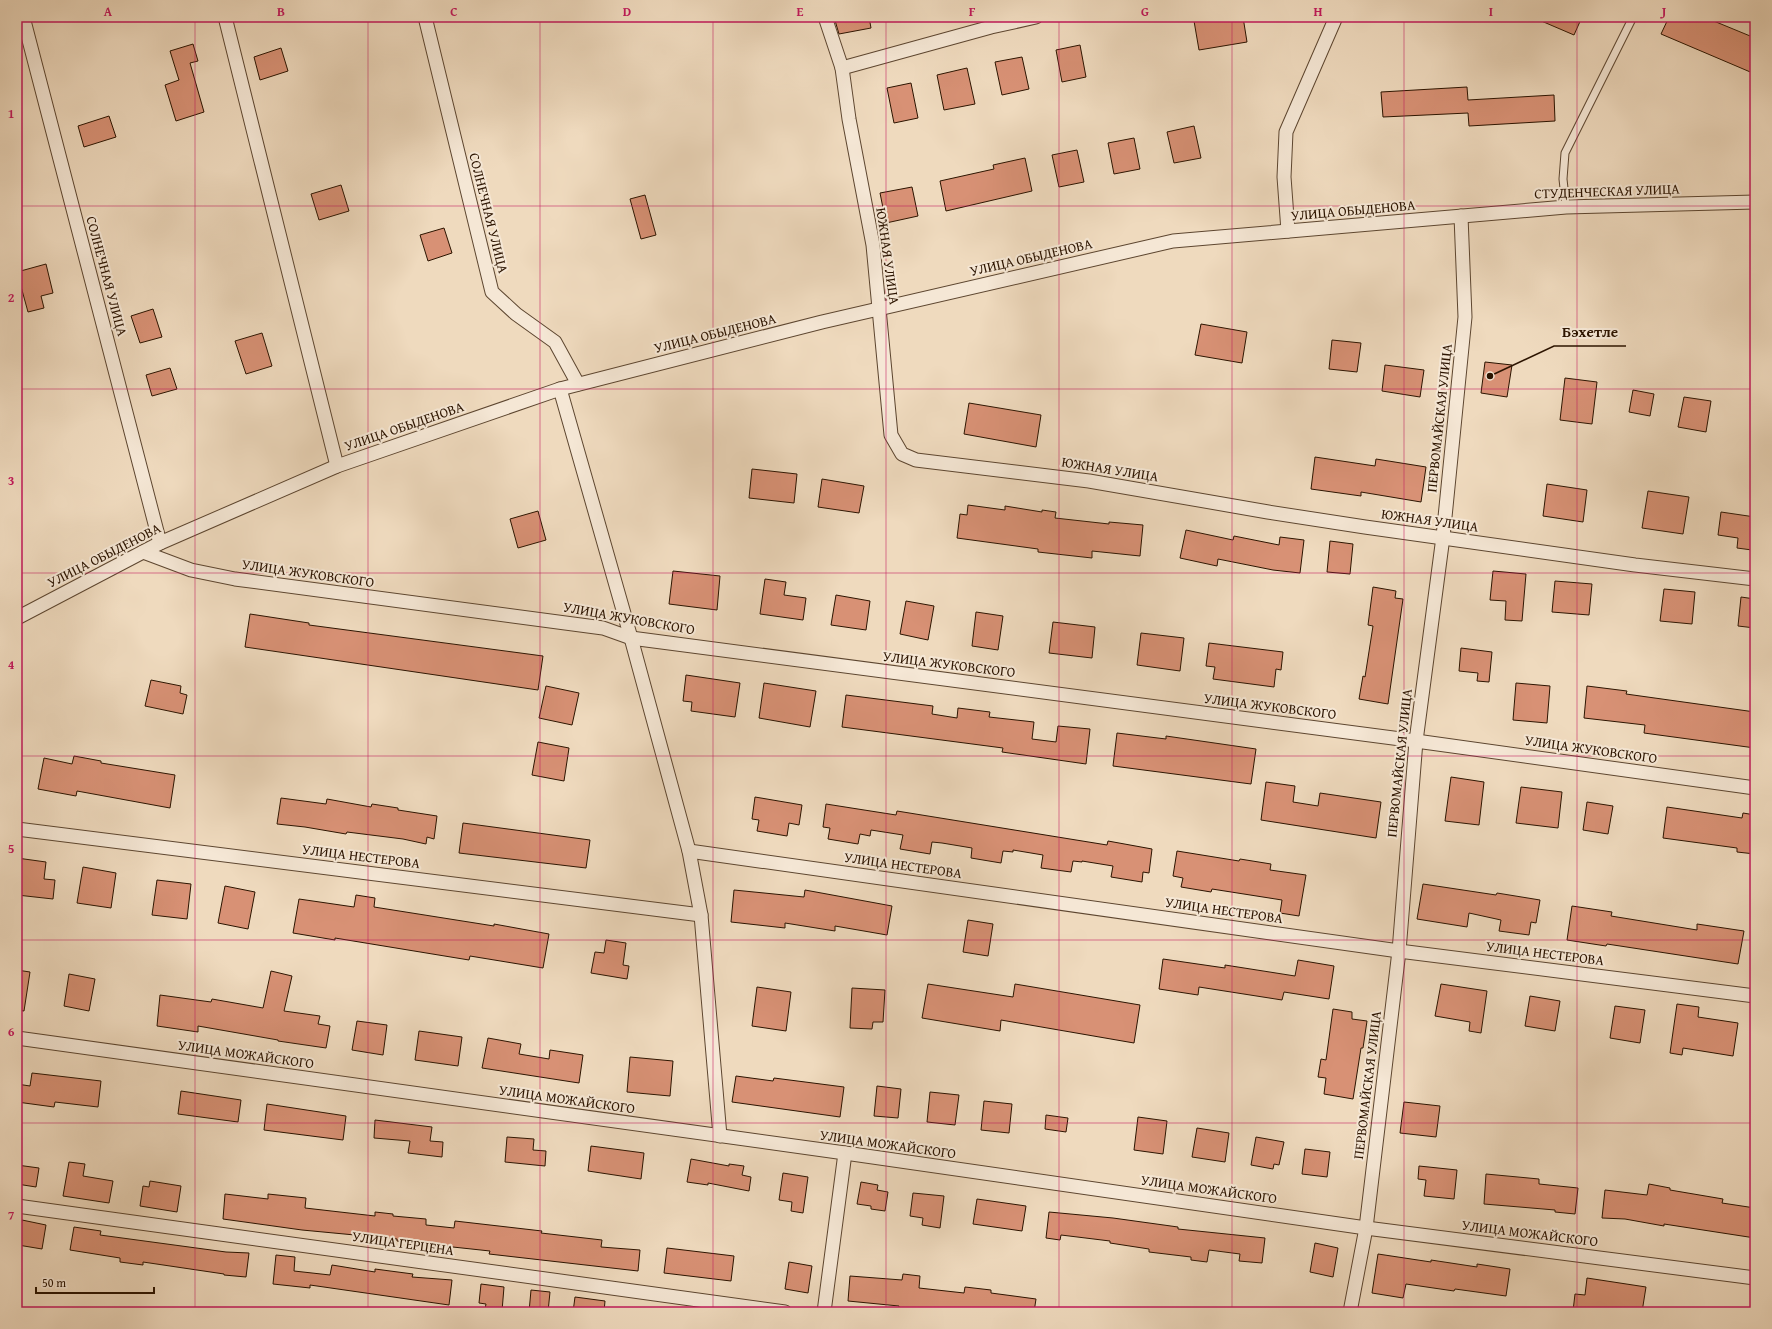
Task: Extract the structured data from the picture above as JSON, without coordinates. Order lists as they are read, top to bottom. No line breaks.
{"streets":{"street":["СТУДЕНЧЕСКАЯ УЛИЦА","УЛИЦА ОБЫДЕНОВА","СОЛНЕЧНАЯ УЛИЦА","ЮЖНАЯ УЛИЦА","ПЕРВОМАЙСКАЯ УЛИЦА","УЛИЦА ЖУКОВСКОГО","УЛИЦА НЕСТЕРОВА","УЛИЦА МОЖАЙСКОГО","УЛИЦА ГЕРЦЕНА"]},"crossings":[["СТУДЕНЧЕСКАЯ УЛИЦА","УЛИЦА ОБЫДЕНОВА"],["СТУДЕНЧЕСКАЯ УЛИЦА","ПЕРВОМАЙСКАЯ УЛИЦА"],["УЛИЦА ОБЫДЕНОВА","СОЛНЕЧНАЯ УЛИЦА"],["УЛИЦА ОБЫДЕНОВА","ЮЖНАЯ УЛИЦА"],["УЛИЦА ОБЫДЕНОВА","ПЕРВОМАЙСКАЯ УЛИЦА"],["УЛИЦА ОБЫДЕНОВА","УЛИЦА ЖУКОВСКОГО"],["ЮЖНАЯ УЛИЦА","ПЕРВОМАЙСКАЯ УЛИЦА"],["ПЕРВОМАЙСКАЯ УЛИЦА","УЛИЦА ЖУКОВСКОГО"],["ПЕРВОМАЙСКАЯ УЛИЦА","УЛИЦА НЕСТЕРОВА"],["ПЕРВОМАЙСКАЯ УЛИЦА","УЛИЦА МОЖАЙСКОГО"]],"places":["Бэхетле"],"scale_bar":"50 m","grid":{"columns":["A","B","C","D","E","F","G","H","I","J"],"rows":["1","2","3","4","5","6","7"]}}
